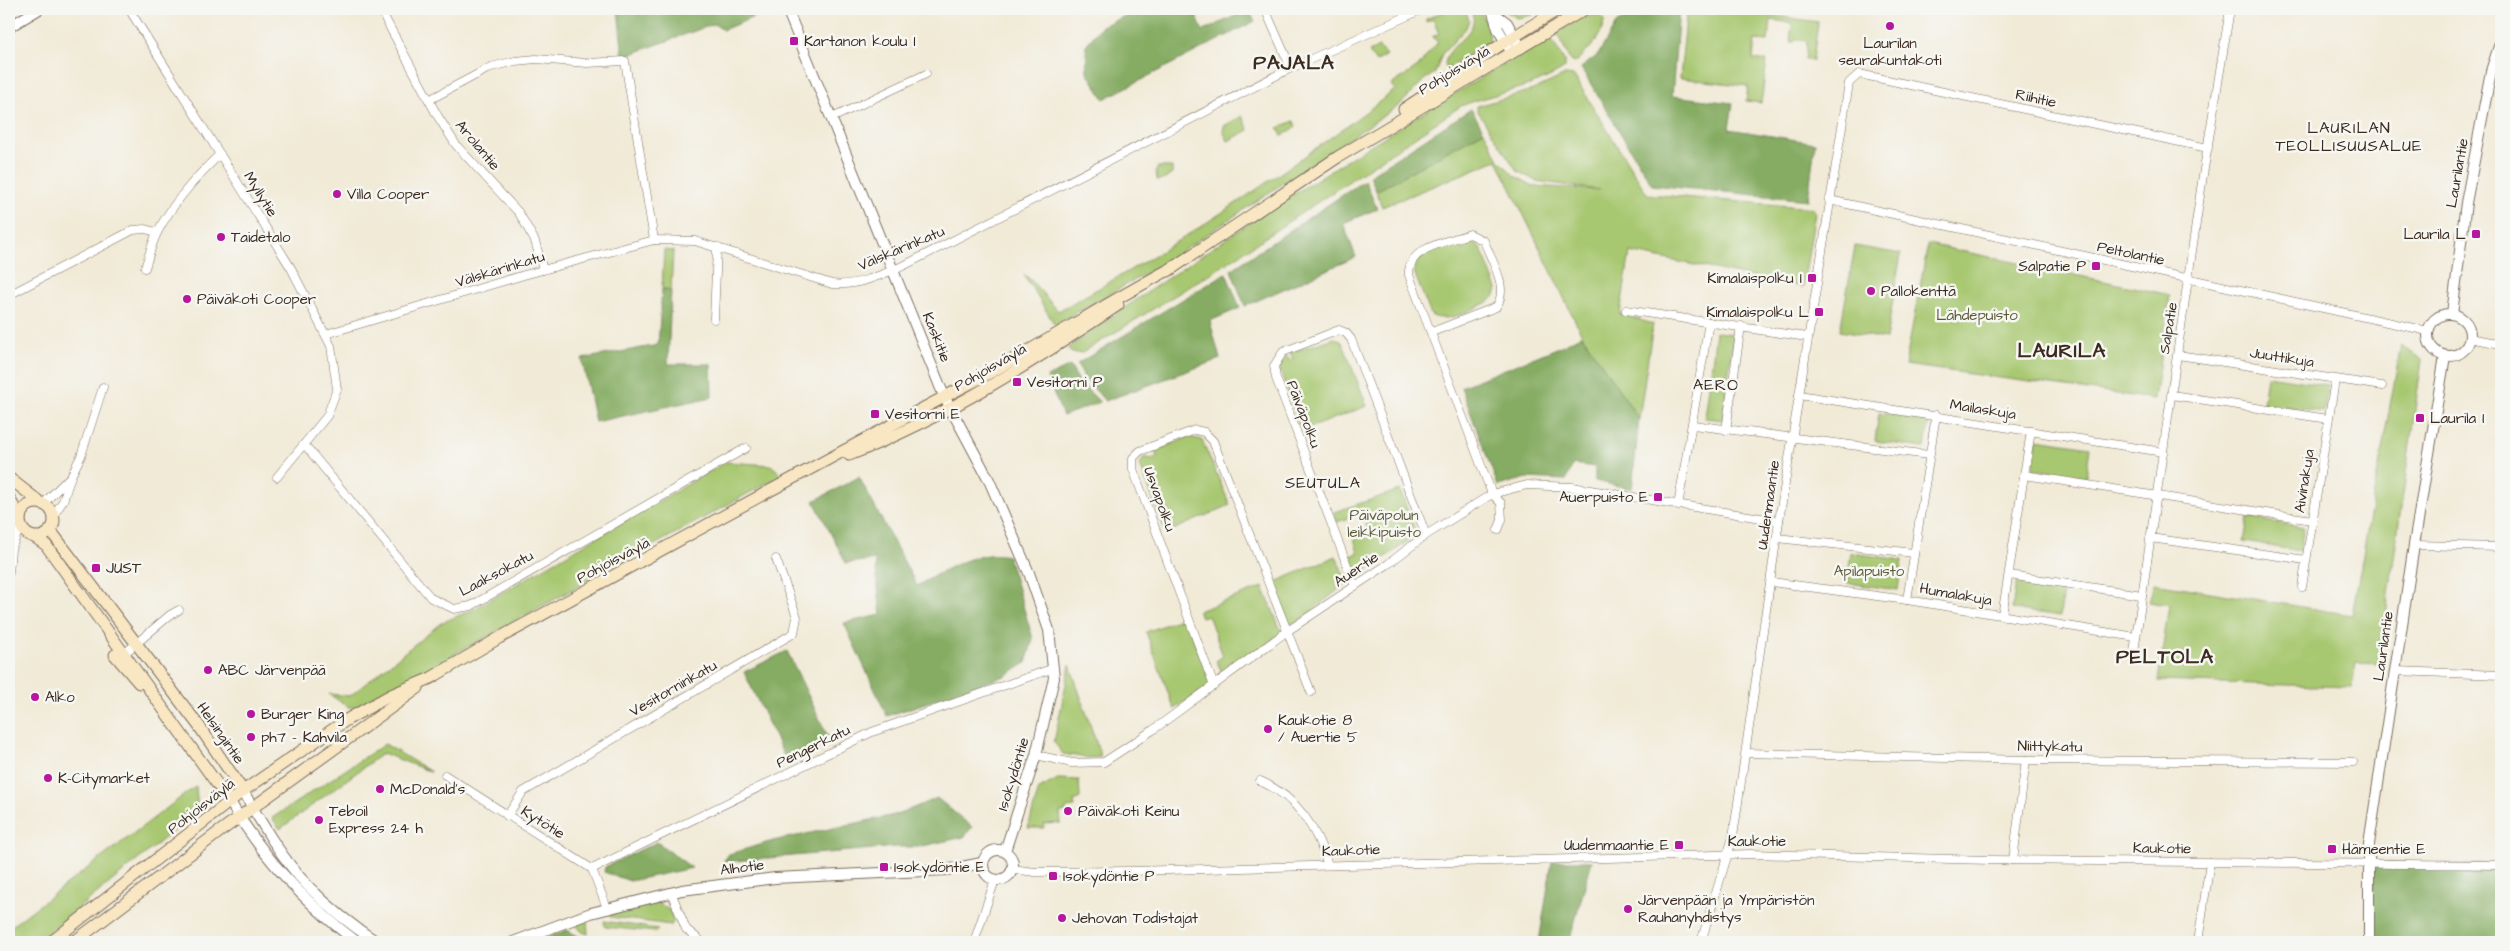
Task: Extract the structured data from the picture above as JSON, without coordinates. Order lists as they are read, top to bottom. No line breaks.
{"streets":{"main road":["Pohjoisväylä","Helsingintie"],"street":["Riihitie","Arolantie","Laurilantie","Myllytie","Välskärinkatu","Peltolantie","Salpatie","Kaskitie","Juuttikuja","Mailaskuja","Päiväpolku","Aivinakuja","Usvapolku","Uudenmaantie","Auertie","Laaksokatu","Humalakuja","Vesitorninkatu","Pengerkatu","Niittykatu","Isokydöntie","Kytötie","Kaukotie","Alhotie"]},"crossings":[["Pohjoisväylä","Kaskitie"],["Pohjoisväylä","Helsingintie"],["Riihitie","Salpatie"],["Riihitie","Uudenmaantie"],["Arolantie","Välskärinkatu"],["Laurilantie","Peltolantie"],["Laurilantie","Kaukotie"],["Myllytie","Välskärinkatu"],["Myllytie","Laaksokatu"],["Välskärinkatu","Kaskitie"],["Peltolantie","Salpatie"],["Peltolantie","Uudenmaantie"],["Salpatie","Juuttikuja"],["Salpatie","Mailaskuja"],["Salpatie","Humalakuja"],["Kaskitie","Pengerkatu"],["Kaskitie","Isokydöntie"],["Juuttikuja","Aivinakuja"],["Mailaskuja","Uudenmaantie"],["Päiväpolku","Auertie"],["Usvapolku","Auertie"],["Uudenmaantie","Auertie"],["Uudenmaantie","Humalakuja"],["Uudenmaantie","Niittykatu"],["Uudenmaantie","Kaukotie"],["Auertie","Isokydöntie"],["Vesitorninkatu","Kytötie"],["Pengerkatu","Kytötie"],["Isokydöntie","Kaukotie"],["Isokydöntie","Alhotie"],["Kaukotie","Alhotie"]],"districts":["PAJALA","LAURILAN TEOLLISUUSALUE","LAURILA","AERO","SEUTULA","PELTOLA"],"parks":["Lähdepuisto","Päiväpolun leikkipuisto","Apilapuisto"],"places":{"other":["Laurilan seurakuntakoti","Villa Cooper","Taidetalo","Pallokenttä","Päiväkoti Cooper","ABC Järvenpää","Alko","Burger King","Kaukotie 8 / Auertie 5","ph7 - Kahvila","K-Citymarket","McDonald's","Päiväkoti Keinu","Teboil Express 24 h","Järvenpään ja Ympäristön Rauhanyhdistys","Jehovan Todistajat"],"transit":["Kartanon koulu I","Laurila L","Salpatie P","Kimalaispolku I","Kimalaispolku L","Vesitorni P","Vesitorni E","Laurila I","Auerpuisto E","JUST","Uudenmaantie E","Hämeentie E","Isokydöntie E","Isokydöntie P"]}}
